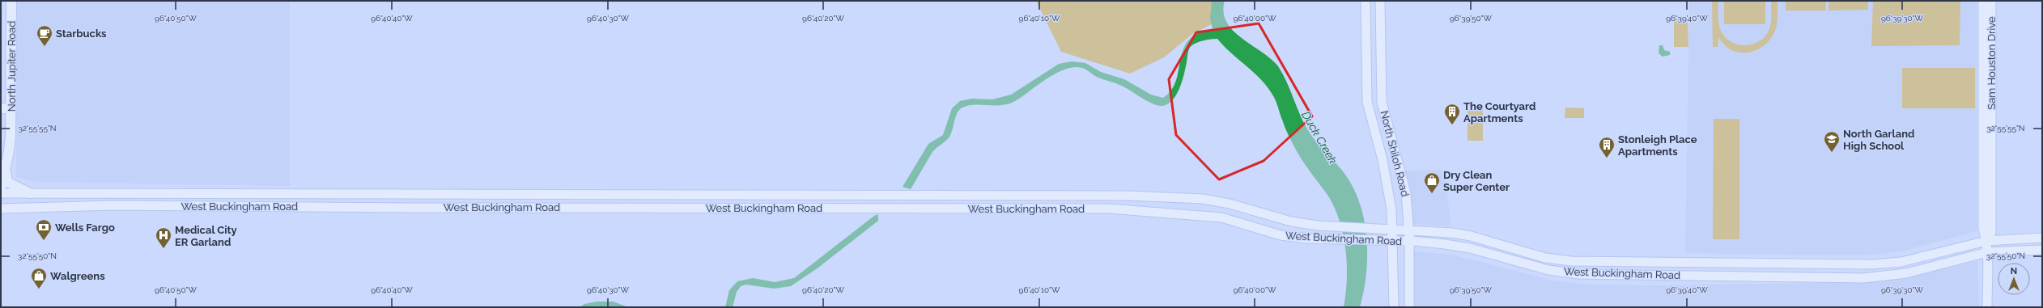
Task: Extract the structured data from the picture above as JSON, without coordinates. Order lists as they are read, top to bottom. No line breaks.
{"streets":{"main road":["Sam Houston Drive","North Jupiter Road","North Shiloh Road","West Buckingham Road"]},"crossings":[["Sam Houston Drive","West Buckingham Road"],["North Shiloh Road","West Buckingham Road"]],"water":["Duck Creek"],"places":{"cafe":["Starbucks"],"building":["The Courtyard Apartments","Stonleigh Place Apartments"],"school or university":["North Garland High School"],"shop":["Dry Clean Super Center","Walgreens"],"bank":["Wells Fargo"],"hospital":["Medical City ER Garland"]},"north":"top","coordinates":["96°40'50\"W","96°40'40\"W","96°40'30\"W","96°40'20\"W","96°40'10\"W","96°40'00\"W","96°39'50\"W","96°39'40\"W","96°39'30\"W","32°55'55\"N","32°55'50\"N"]}
